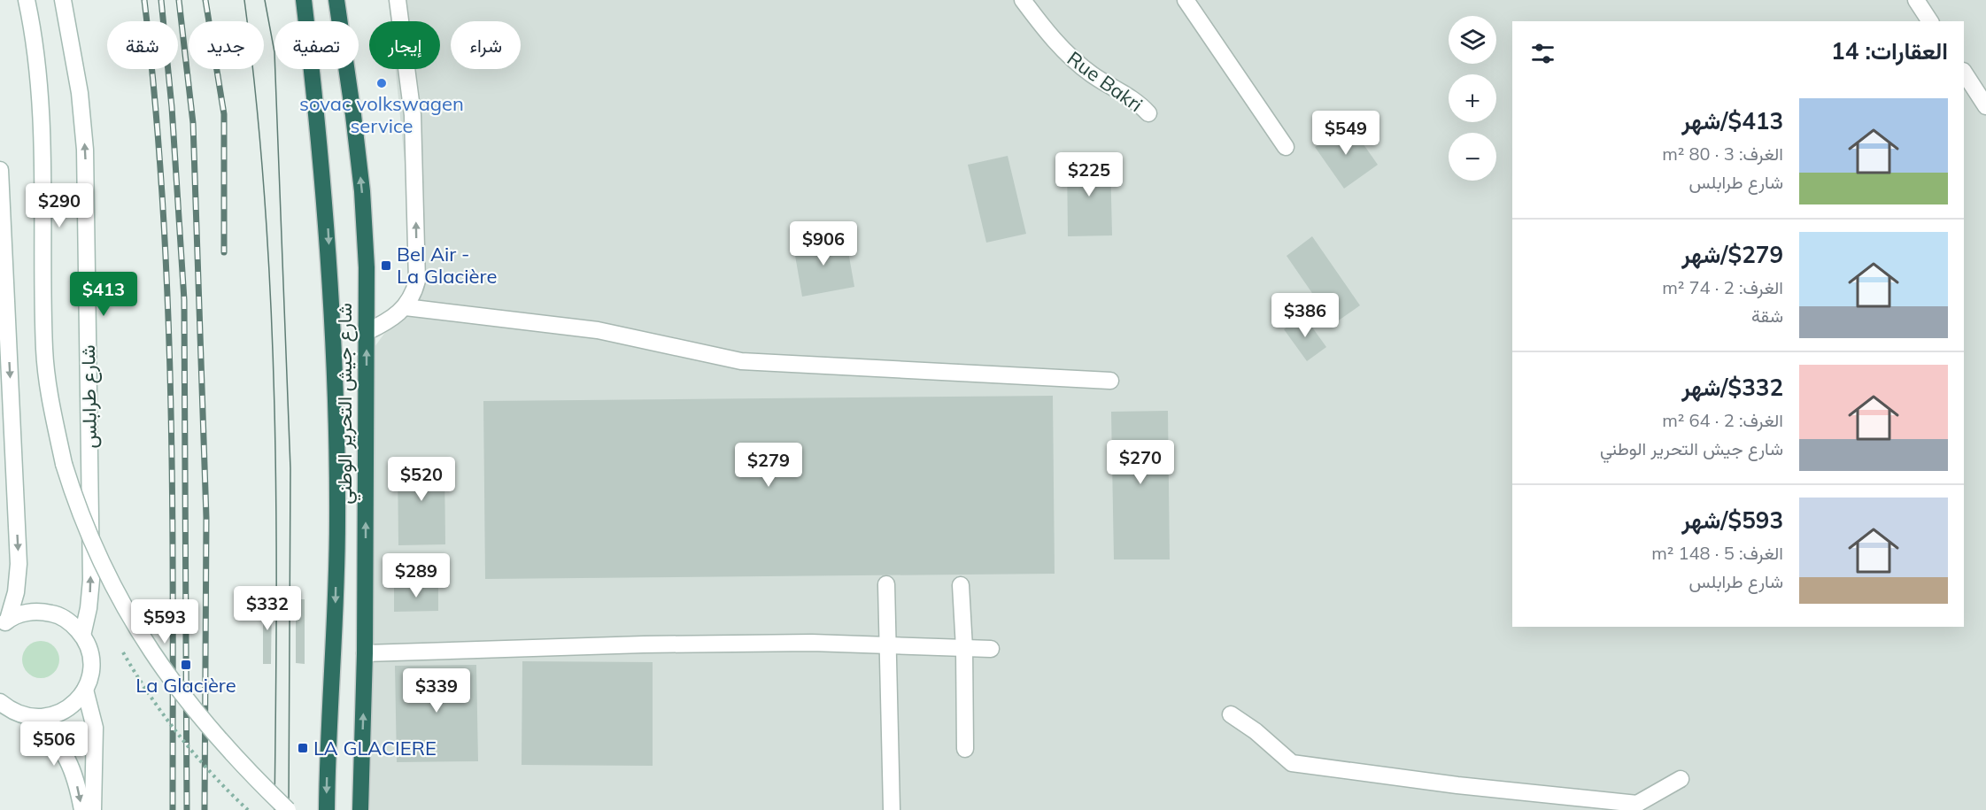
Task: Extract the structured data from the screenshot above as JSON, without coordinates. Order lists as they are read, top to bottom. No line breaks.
{"streets":{"highway":["شارع جيش التحرير الوطني"],"main road":["Rue Bakri","شارع طرابلس"]},"places":{"other":["sovac volkswagen service"],"transit":["Bel Air - La Glacière","La Glacière","LA GLACIERE"]},"page":{"map_buttons":["+","−"],"chip":["شراء","إيجار","تصفية","جديد","شقة"],"heading":"العقارات: 14","list":[{"name":"$413/شهر","note":"الغرف: 3 · 80 m² · شارع طرابلس"},{"name":"$279/شهر","note":"الغرف: 2 · 74 m² · شقة"},{"name":"$332/شهر","note":"الغرف: 2 · 64 m² · شارع جيش التحرير الوطني"},{"name":"$593/شهر","note":"الغرف: 5 · 148 m² · شارع طرابلس"}],"price":["$549","$225","$290","$906","$413","$386","$270","$279","$520","$289","$332","$593","$339","$506"]}}
